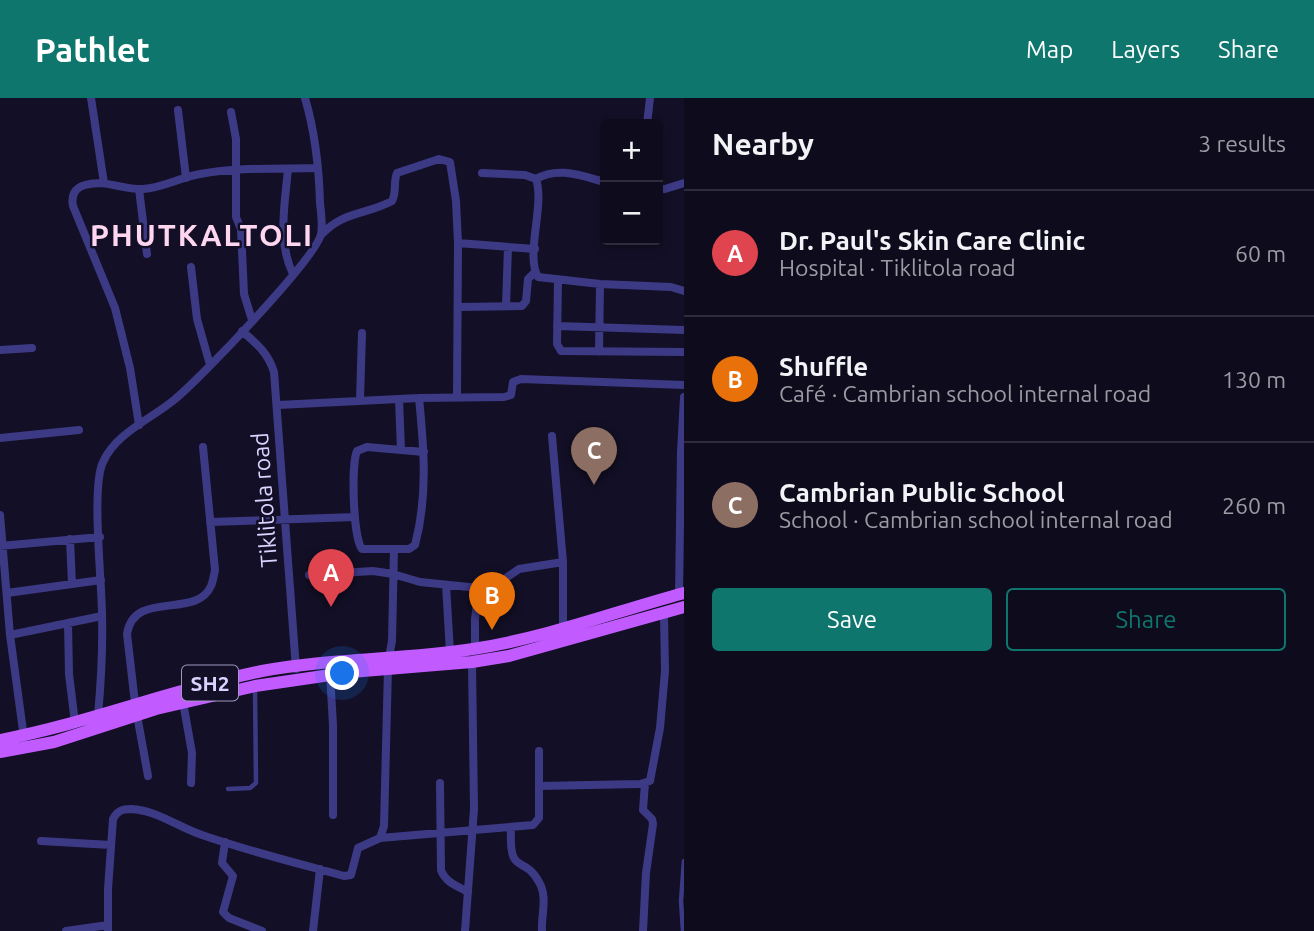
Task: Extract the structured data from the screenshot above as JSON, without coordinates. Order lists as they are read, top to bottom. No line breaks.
{"streets":{"main road":["SH2"],"street":["Tiklitola road"]},"crossings":[["Tiklitola road","SH2"]],"districts":["PHUTKALTOLI"],"page":{"header":"Pathlet","nav":["Map","Layers","Share"],"heading":["Nearby","3 results"],"map_buttons":["+","−"],"list":[{"mark":"A","name":"Dr. Paul's Skin Care Clinic","note":"Hospital · Tiklitola road","value":"60 m"},{"mark":"B","name":"Shuffle","note":"Café · Cambrian school internal road","value":"130 m"},{"mark":"C","name":"Cambrian Public School","note":"School · Cambrian school internal road","value":"260 m"}],"pins":["C","A","B"],"buttons":["Save","Share"]}}
